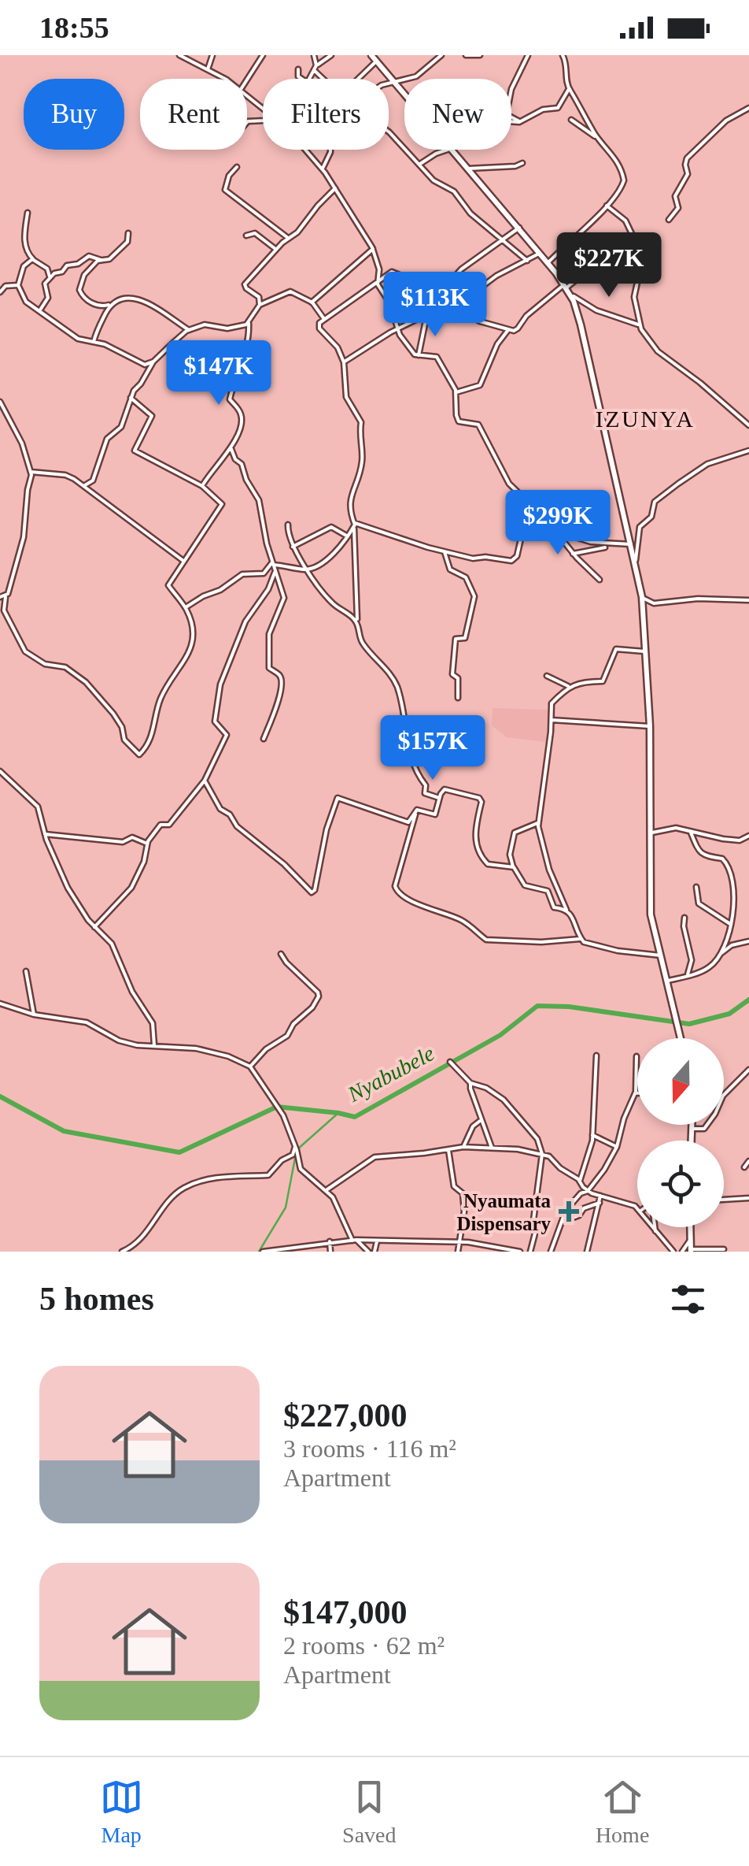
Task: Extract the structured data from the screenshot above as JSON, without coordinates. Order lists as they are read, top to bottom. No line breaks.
{"districts":["IZUNYA"],"water":["Nyabubele"],"places":{"health":["Nyaumata Dispensary"]},"north":"bottom","page":{"status":"18:55","chip":["Buy","Rent","Filters","New"],"price":["$227K","$113K","$147K","$299K","$157K"],"heading":"5 homes","list":[{"name":"$227,000","note":"3 rooms · 116 m² · Apartment"},{"name":"$147,000","note":"2 rooms · 62 m² · Apartment"}],"tabs":["Map","Saved","Home"]}}
